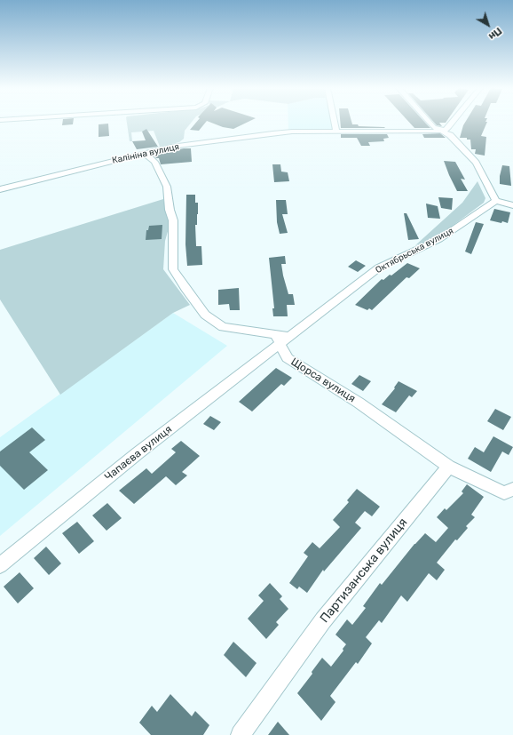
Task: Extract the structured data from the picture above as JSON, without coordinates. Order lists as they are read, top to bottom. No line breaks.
{"streets":{"street":["Калініна вулиця","Октябрьська вулиця","Щорса вулиця","Чапаєва вулиця","Партизанська вулиця"]},"crossings":[["Октябрьська вулиця","Щорса вулиця"],["Октябрьська вулиця","Чапаєва вулиця"],["Щорса вулиця","Чапаєва вулиця"],["Щорса вулиця","Партизанська вулиця"]],"north":"bottom right"}
